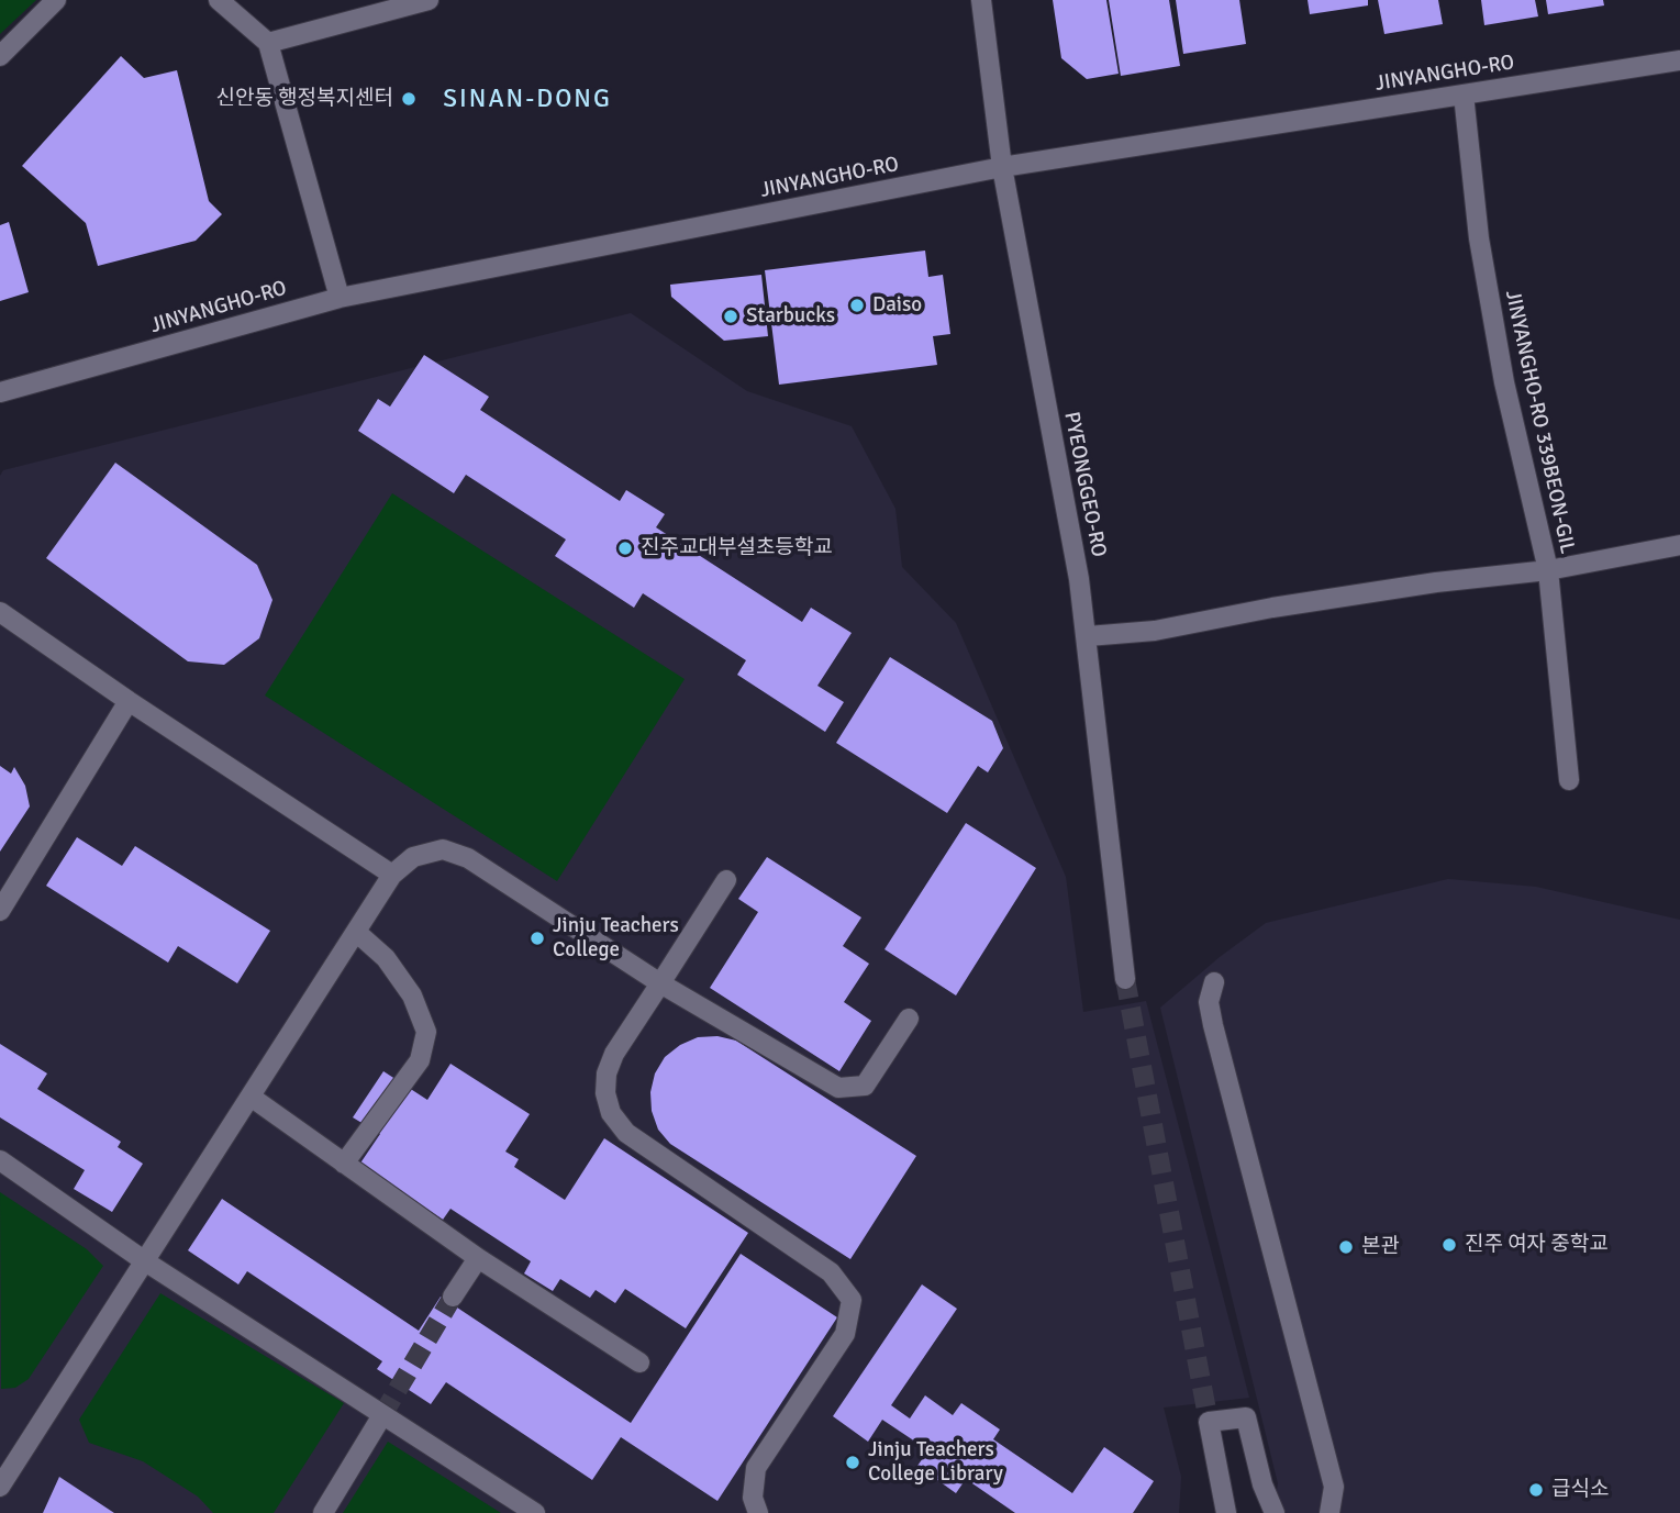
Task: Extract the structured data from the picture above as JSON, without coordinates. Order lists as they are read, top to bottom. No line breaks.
{"streets":{"street":["JINYANGHO-RO","JINYANGHO-RO 339BEON-GIL","PYEONGGEO-RO"]},"crossings":[["JINYANGHO-RO","JINYANGHO-RO 339BEON-GIL"],["JINYANGHO-RO","PYEONGGEO-RO"],["JINYANGHO-RO 339BEON-GIL","PYEONGGEO-RO"]],"districts":["SINAN-DONG"],"places":["신안동 행정복지센터","Daiso","Starbucks","진주교대부설초등학교","Jinju Teachers College","진주 여자 중학교","본관","Jinju Teachers College Library","급식소"]}
